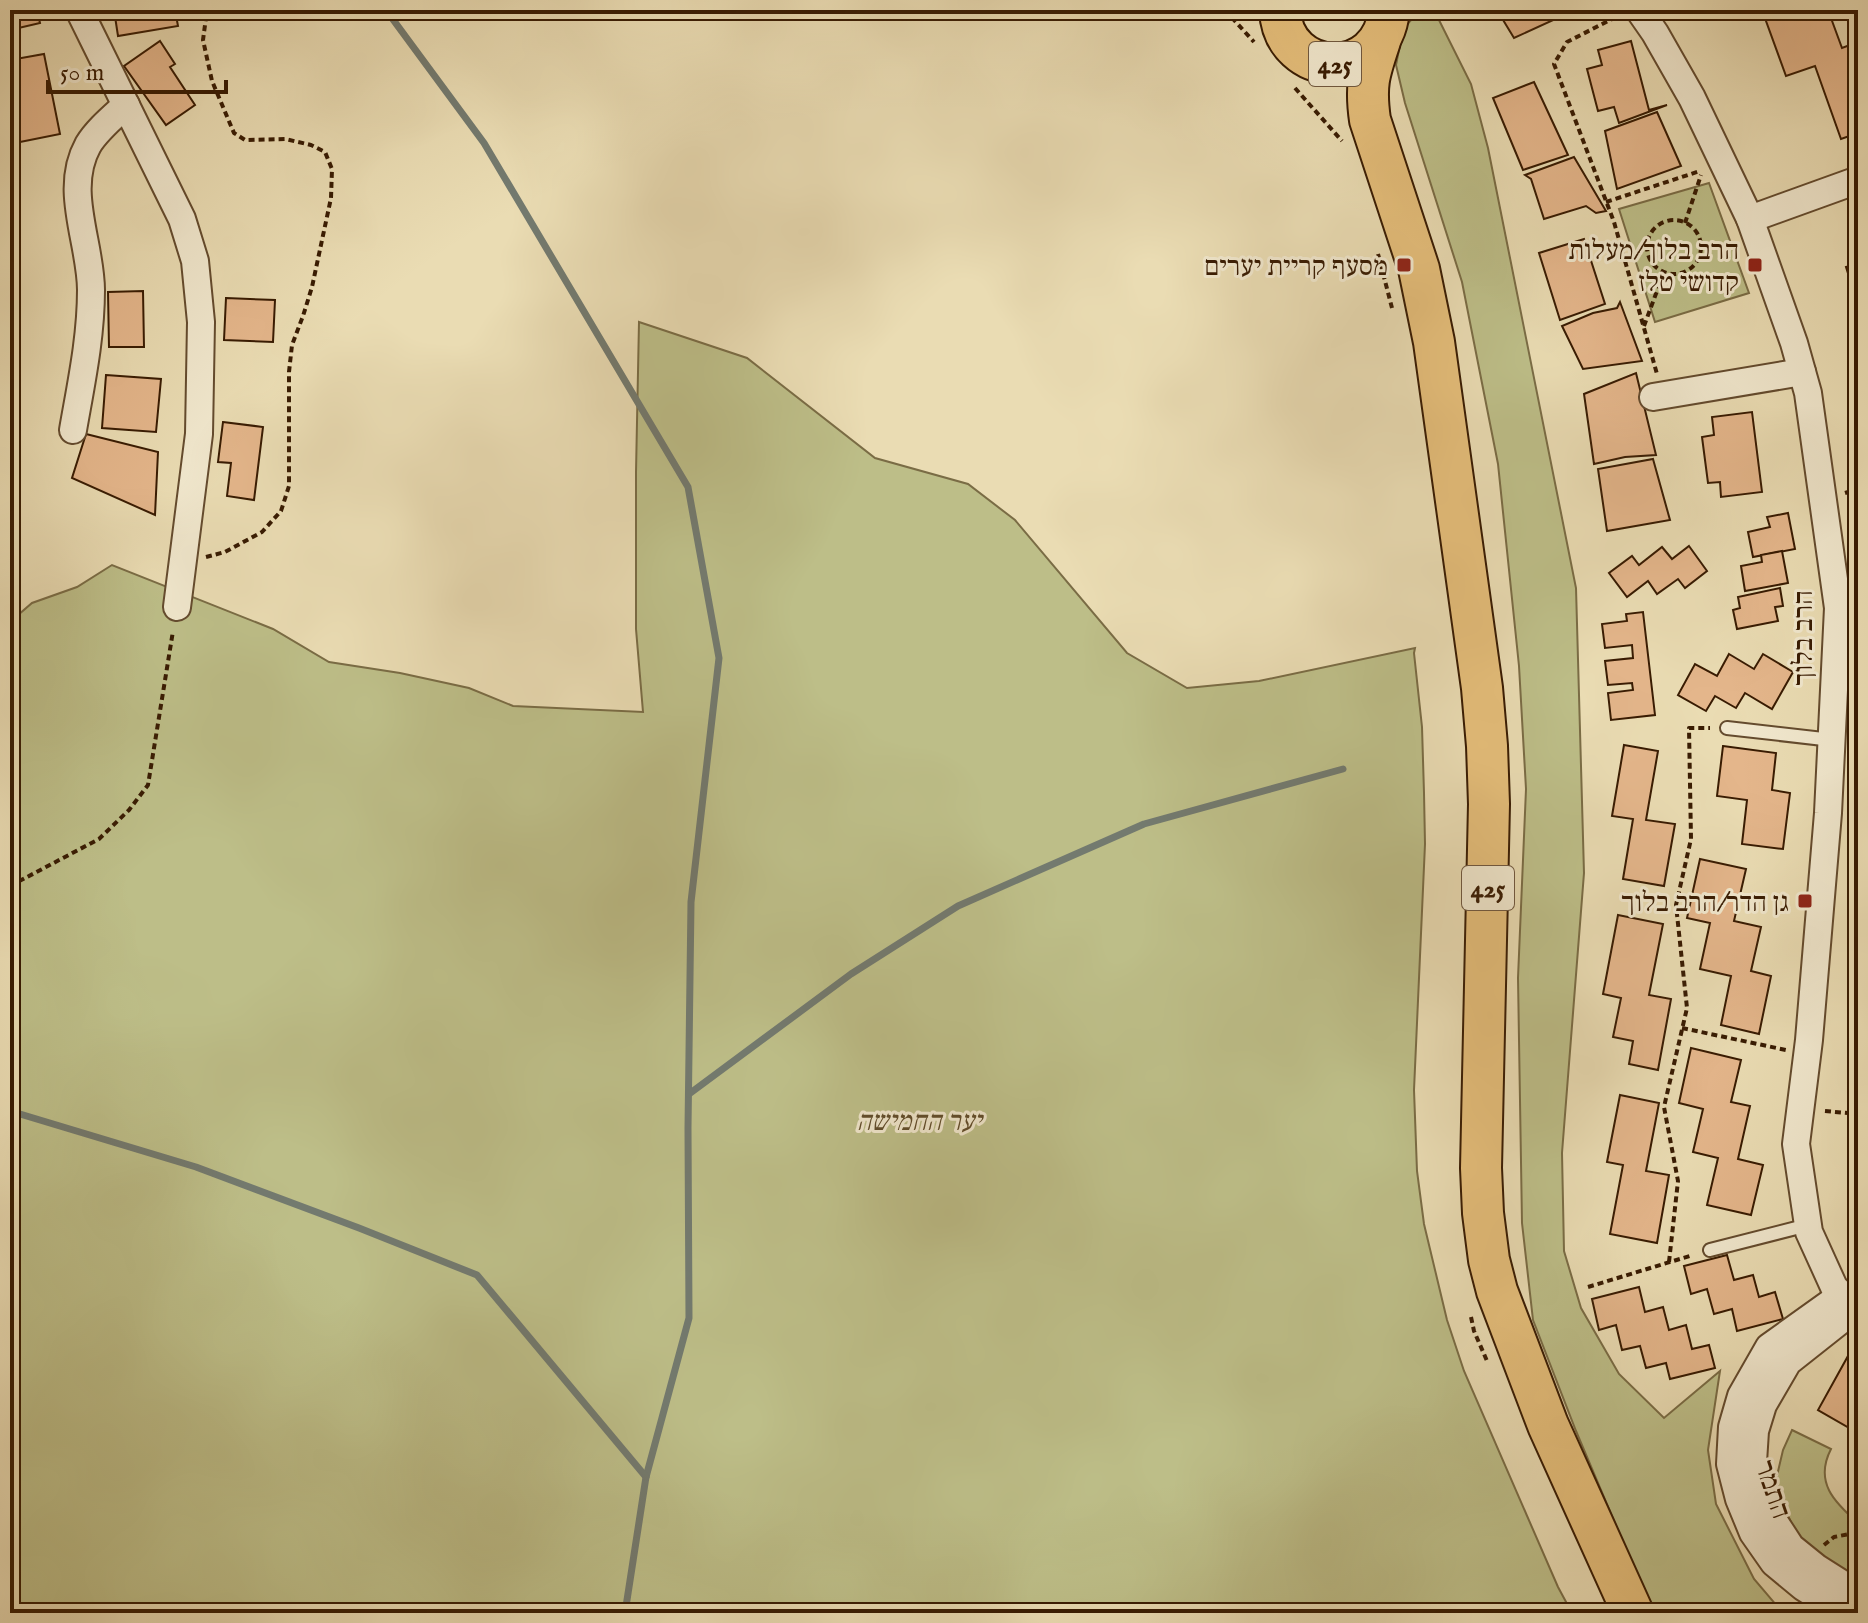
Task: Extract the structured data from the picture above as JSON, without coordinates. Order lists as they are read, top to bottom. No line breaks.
{"streets":{"main road":["425"],"street":["הרב בלוך","התמר"]},"crossings":[["הרב בלוך","התמר"]],"parks":["יער החמישה"],"places":{"transit":["מסעף קריית יערים","הרב בלוך/מעלות קדושי טלז","גן הדר/הרב בלוך"]},"scale_bar":"50 m"}
